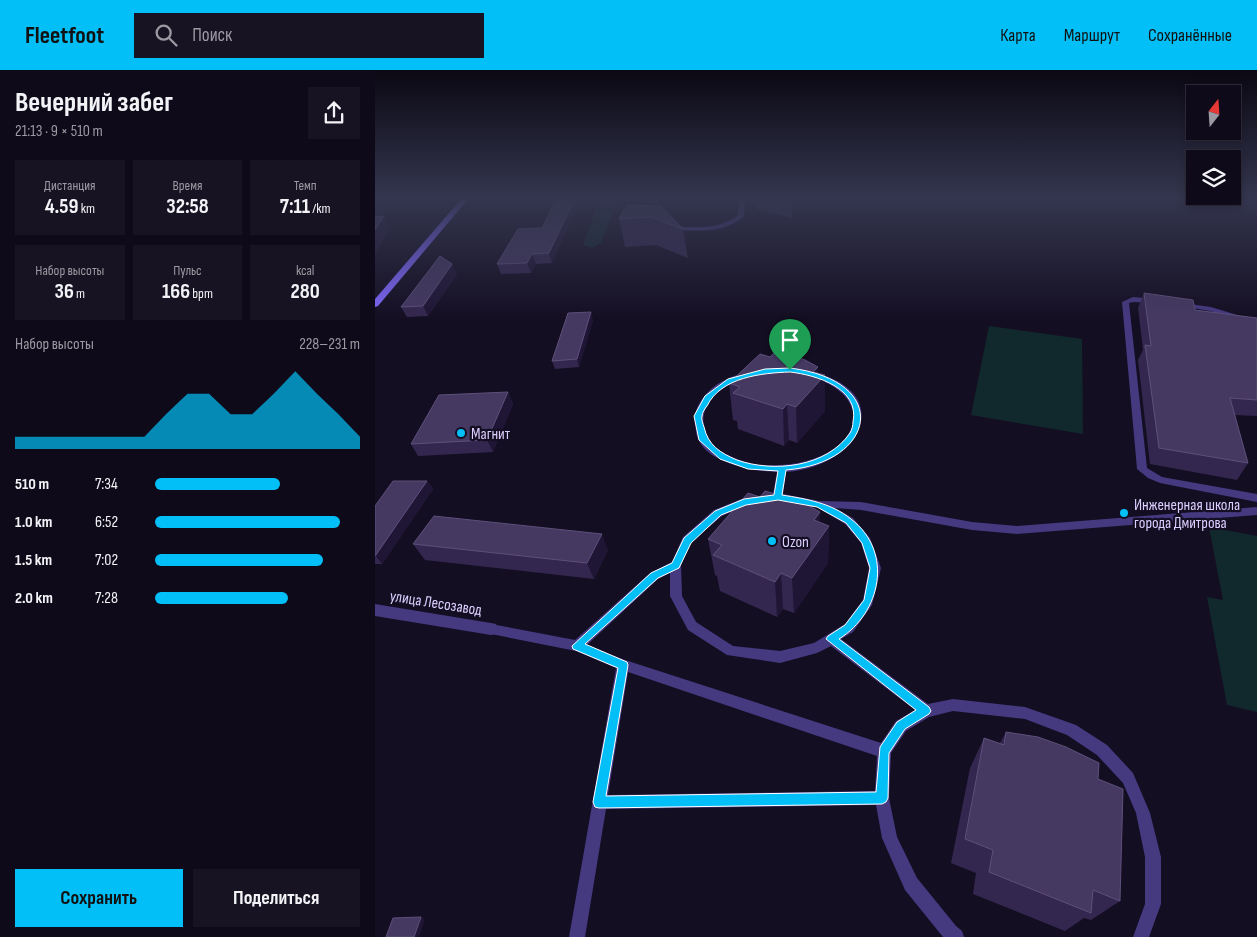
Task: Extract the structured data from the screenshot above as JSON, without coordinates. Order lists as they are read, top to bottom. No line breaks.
{"streets":{"street":["улица Лесозавод"]},"places":["Магнит","Инженерная школа города Дмитрова","Ozon"],"north":"top","page":{"header":"Fleetfoot","search":"Поиск","nav":["Карта","Маршрут","Сохранённые"],"heading":["Вечерний забег","21:13 · 9 × 510 m"],"stats":[["Дистанция","4.59 km"],["Время","32:58"],["Темп","7:11 /km"],["Набор высоты","36 m"],["Пульс","166 bpm"],["kcal","280"]],"chart":["Набор высоты","228–231 m"],"list":[{"name":"510 m","note":"7:34"},{"name":"1.0 km","note":"6:52"},{"name":"1.5 km","note":"7:02"},{"name":"2.0 km","note":"7:28"}],"buttons":["Сохранить","Поделиться"]}}
